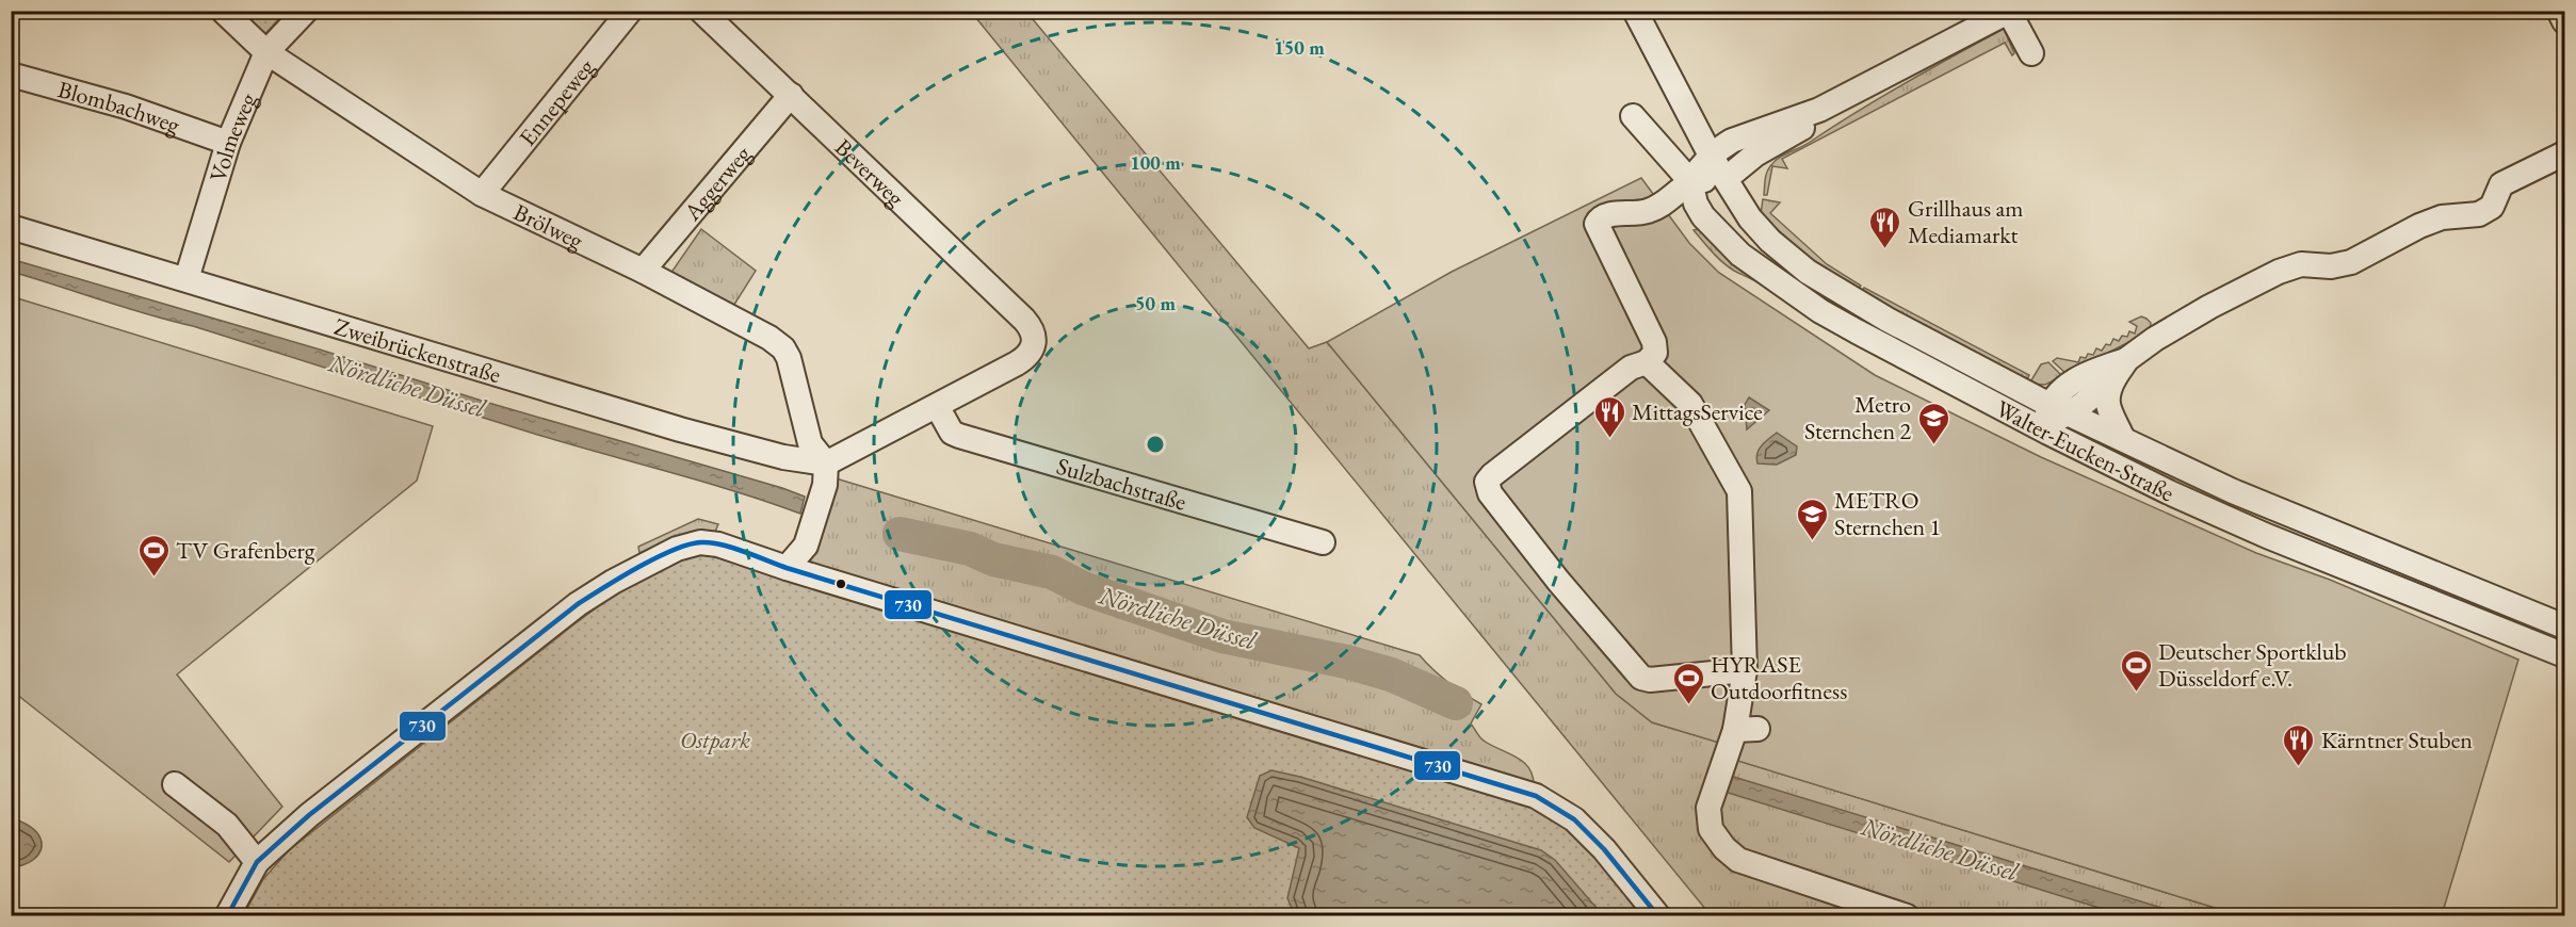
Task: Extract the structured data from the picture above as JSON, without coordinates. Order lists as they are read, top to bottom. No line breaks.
{"streets":{"street":["Ennepeweg","Blombachweg","Volmeweg","Beverweg","Aggerweg","Brölweg","Zweibrückenstraße","Walter-Eucken-Straße","Sulzbachstraße"]},"crossings":[["Ennepeweg","Brölweg"],["Blombachweg","Volmeweg"],["Volmeweg","Brölweg"],["Volmeweg","Zweibrückenstraße"],["Beverweg","Aggerweg"],["Beverweg","Sulzbachstraße"],["Aggerweg","Brölweg"],["Brölweg","Zweibrückenstraße"]],"water":["Nördliche Düssel"],"parks":["Ostpark"],"places":{"restaurant":["Grillhaus am Mediamarkt","MittagsService","Kärntner Stuben"],"school or university":["Metro Sternchen 2","METRO Sternchen 1"],"sports":["TV Grafenberg","Deutscher Sportklub Düsseldorf e.V.","HYRASE Outdoorfitness"]},"lines":["transit line 730"],"rings":["150 m","100 m","50 m"]}
